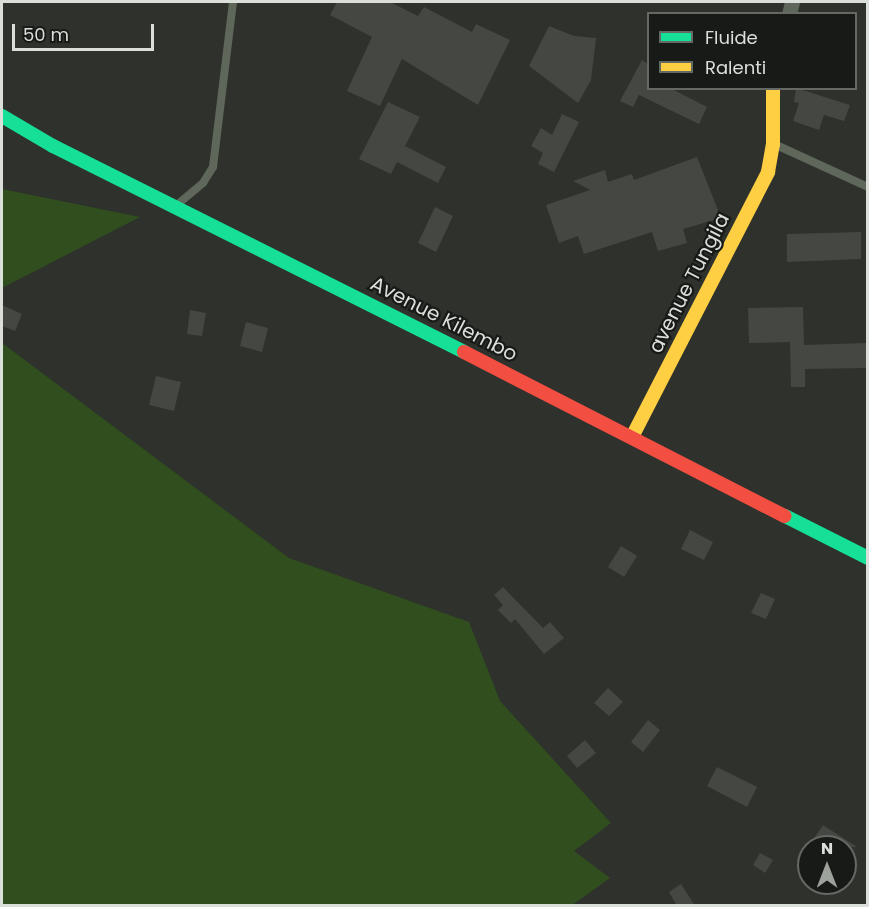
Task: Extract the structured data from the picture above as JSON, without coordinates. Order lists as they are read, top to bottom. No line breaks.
{"streets":{"street":["avenue Tungila","Avenue Kilembo"]},"crossings":[["avenue Tungila","Avenue Kilembo"]],"legend":["Fluide","Ralenti"],"scale_bar":"50 m","north":"top"}
